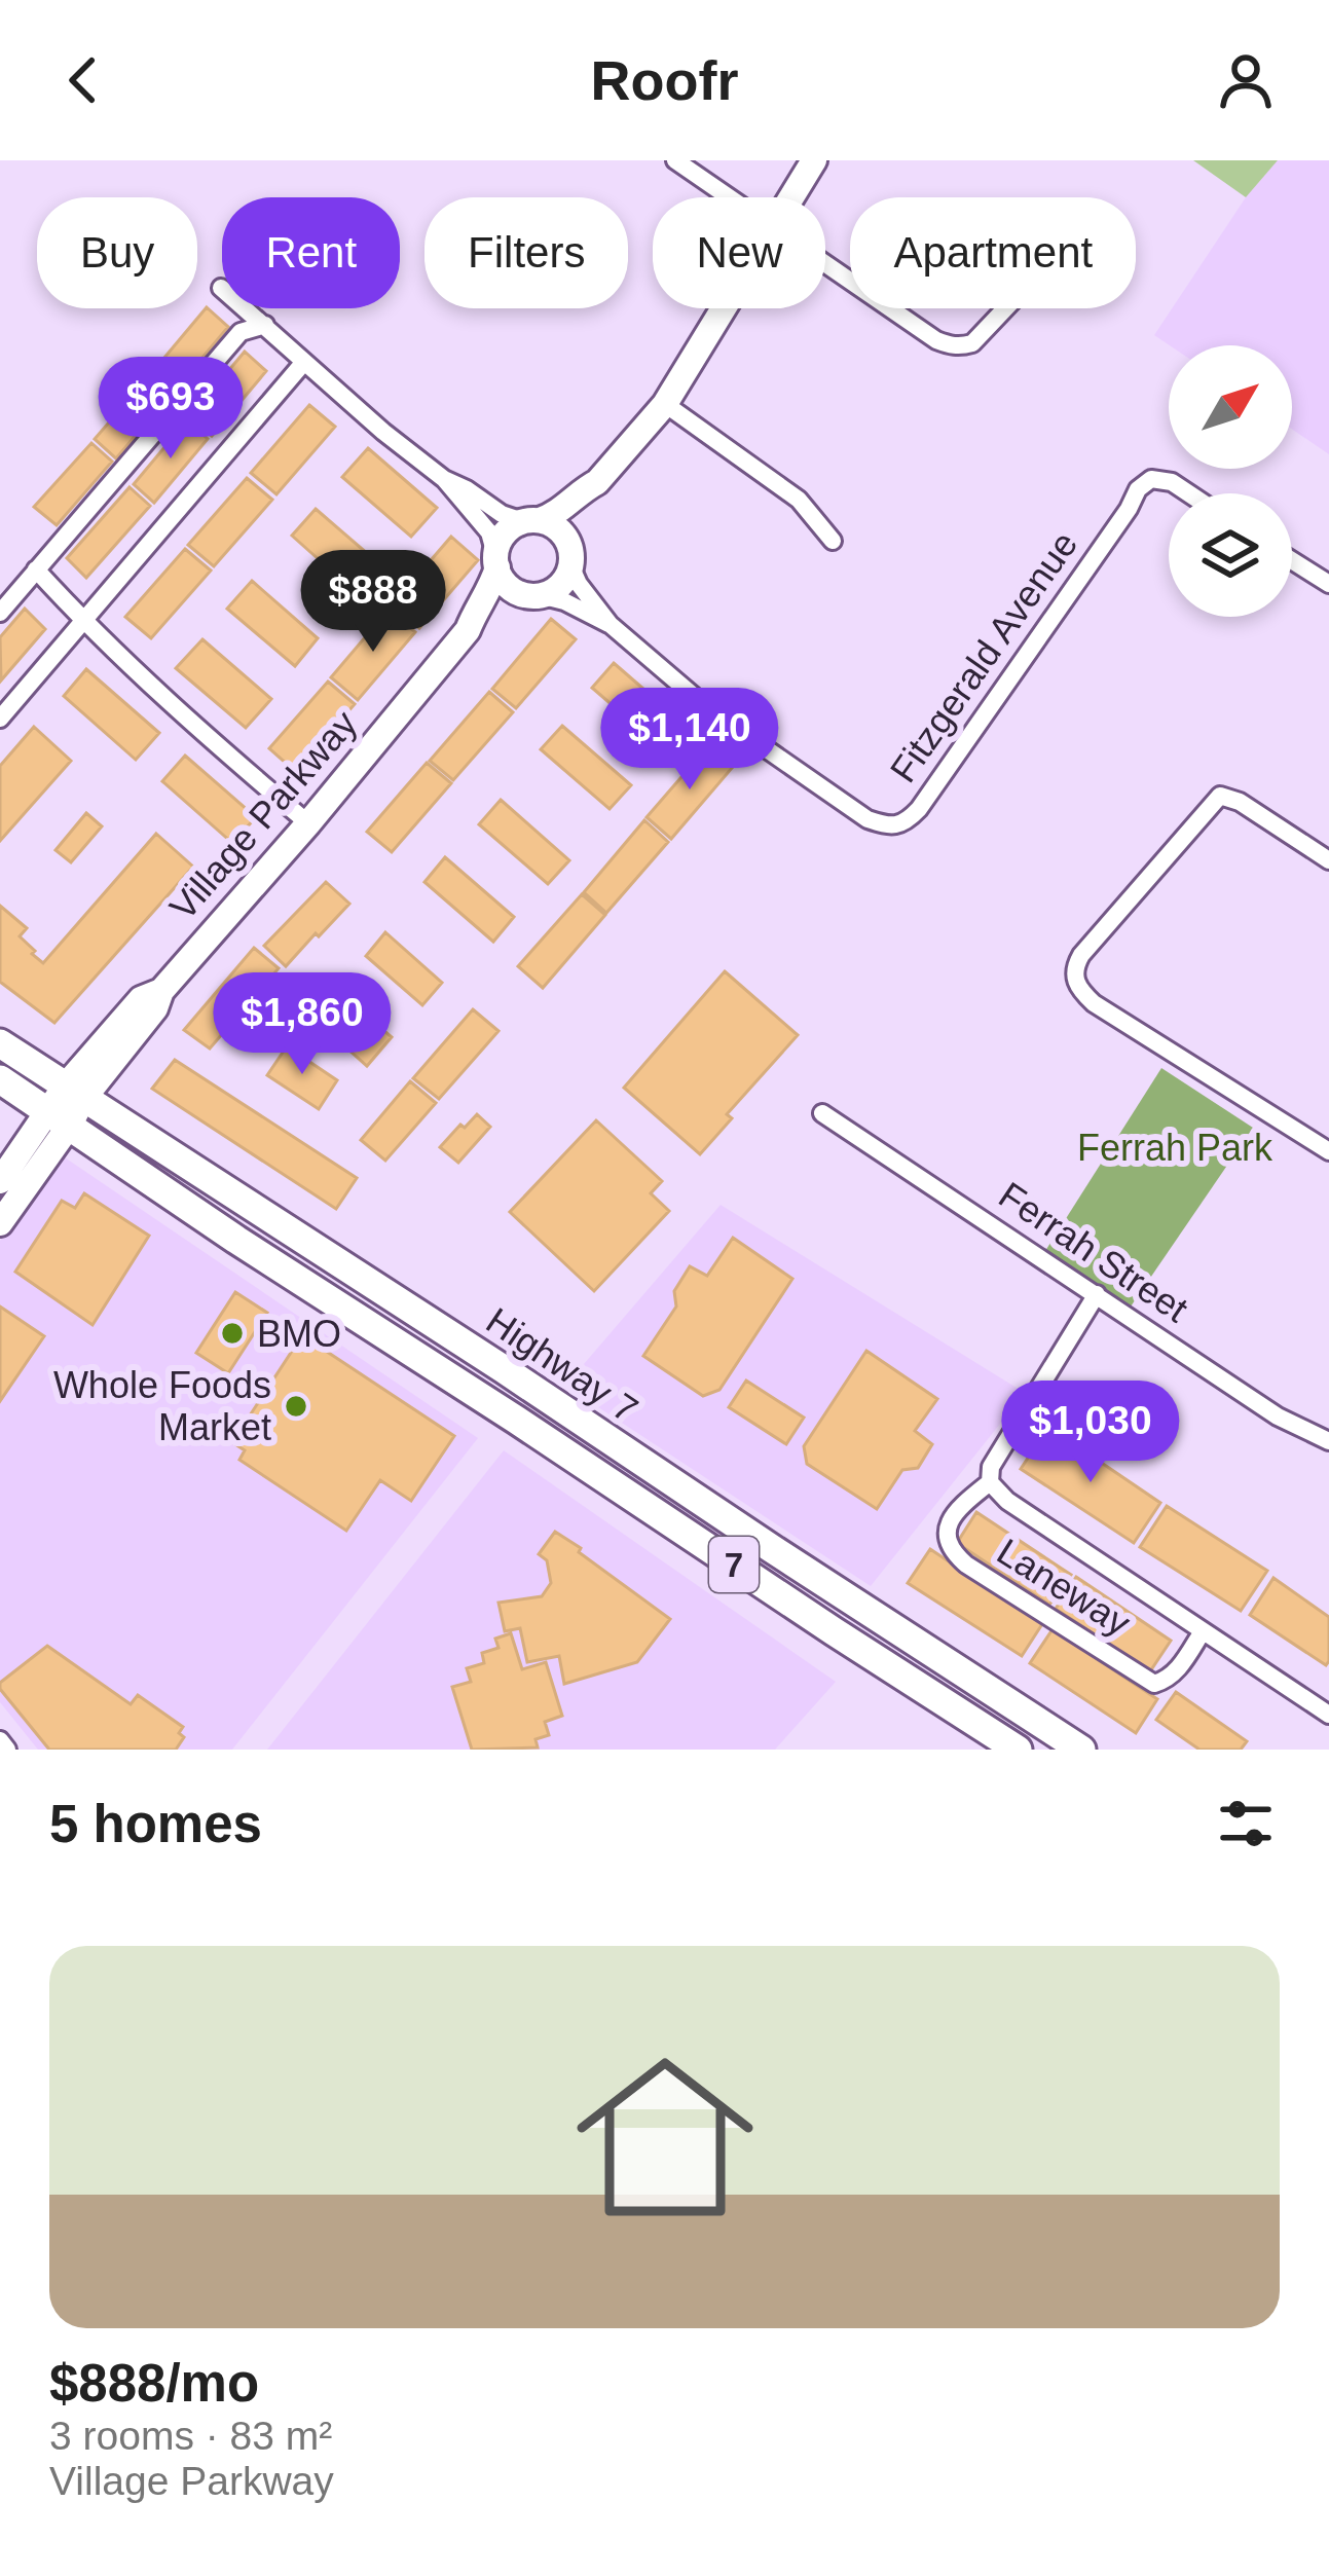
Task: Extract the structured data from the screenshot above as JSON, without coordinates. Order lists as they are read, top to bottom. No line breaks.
{"streets":{"main road":["Village Parkway","Highway 7","7"],"street":["Fitzgerald Avenue","Ferrah Street","Laneway"]},"crossings":[["Fitzgerald Avenue","Village Parkway"],["Village Parkway","Highway 7"]],"parks":["Ferrah Park"],"places":["BMO","Whole Foods Market"],"north":"top right","page":{"header":"Roofr","chip":["Buy","Rent","Filters","New","Apartment"],"price":["$693","$888","$1,140","$1,860","$1,030"],"heading":"5 homes","list":[{"name":"$888/mo","note":"3 rooms · 83 m² · Village Parkway"}]}}
